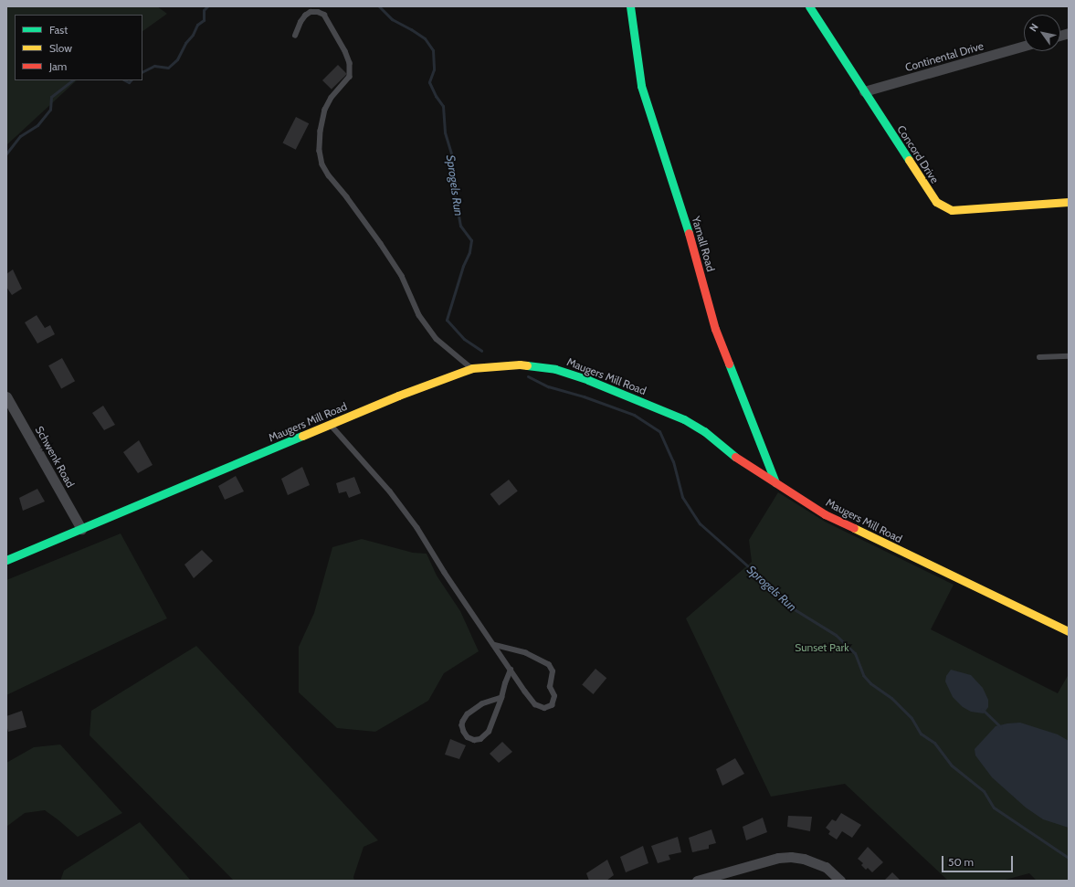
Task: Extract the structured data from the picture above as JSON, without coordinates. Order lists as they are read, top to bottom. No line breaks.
{"streets":{"street":["Continental Drive","Concord Drive","Yarnall Road","Maugers Mill Road","Schwenk Road"]},"crossings":[["Continental Drive","Concord Drive"],["Yarnall Road","Maugers Mill Road"],["Maugers Mill Road","Schwenk Road"]],"water":["Sprogels Run"],"parks":["Sunset Park"],"legend":["Fast","Slow","Jam"],"scale_bar":"50 m","north":"top left"}
